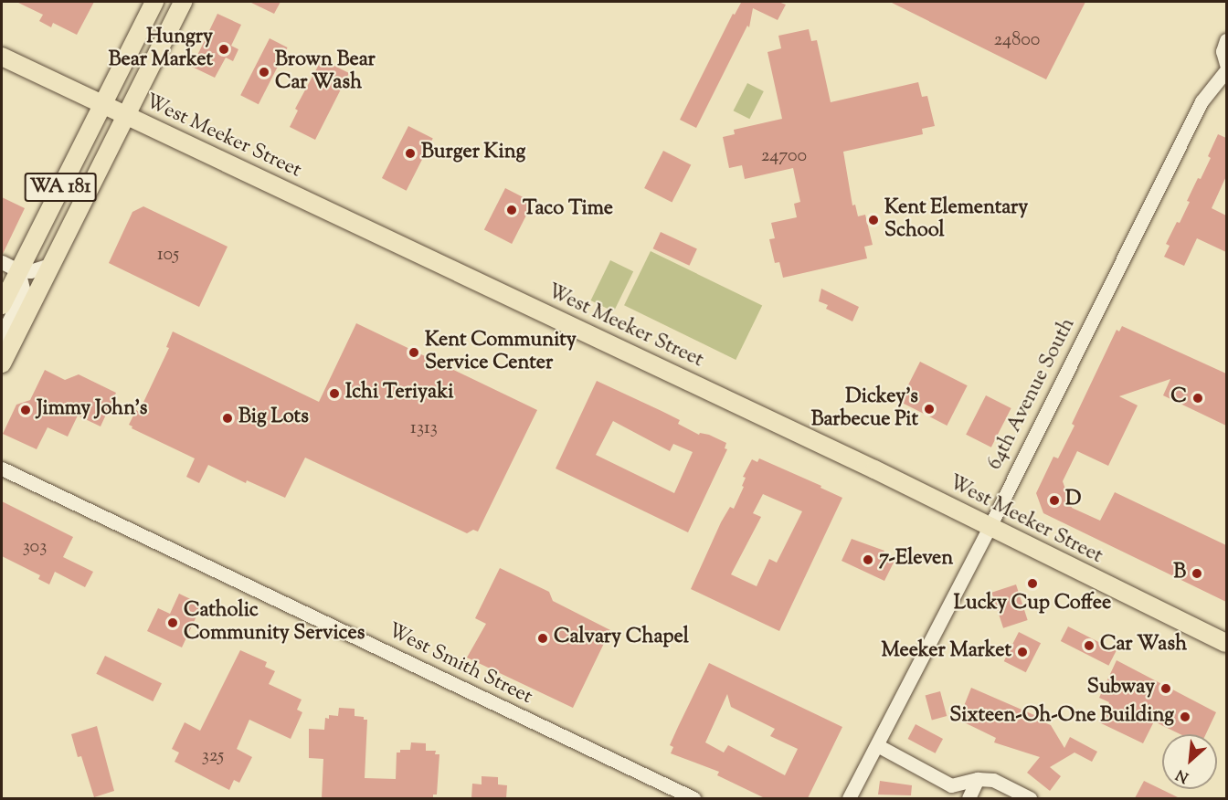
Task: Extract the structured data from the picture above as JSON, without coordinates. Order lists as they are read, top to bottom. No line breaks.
{"streets":{"main road":["West Meeker Street","WA 181"],"street":["64th Avenue South","West Smith Street"]},"crossings":[["West Meeker Street","WA 181"],["West Meeker Street","64th Avenue South"]],"places":["Hungry Bear Market","Brown Bear Car Wash","Burger King","Taco Time","Kent Elementary School","Kent Community Service Center","Ichi Teriyaki","C","Dickey's Barbecue Pit","Jimmy John's","Big Lots","D","7-Eleven","B","Lucky Cup Coffee","Catholic Community Services","Calvary Chapel","Car Wash","Meeker Market","Subway","Sixteen-Oh-One Building"],"house_numbers":["24800","24700","105","1313","303","325"],"north":"bottom left"}
